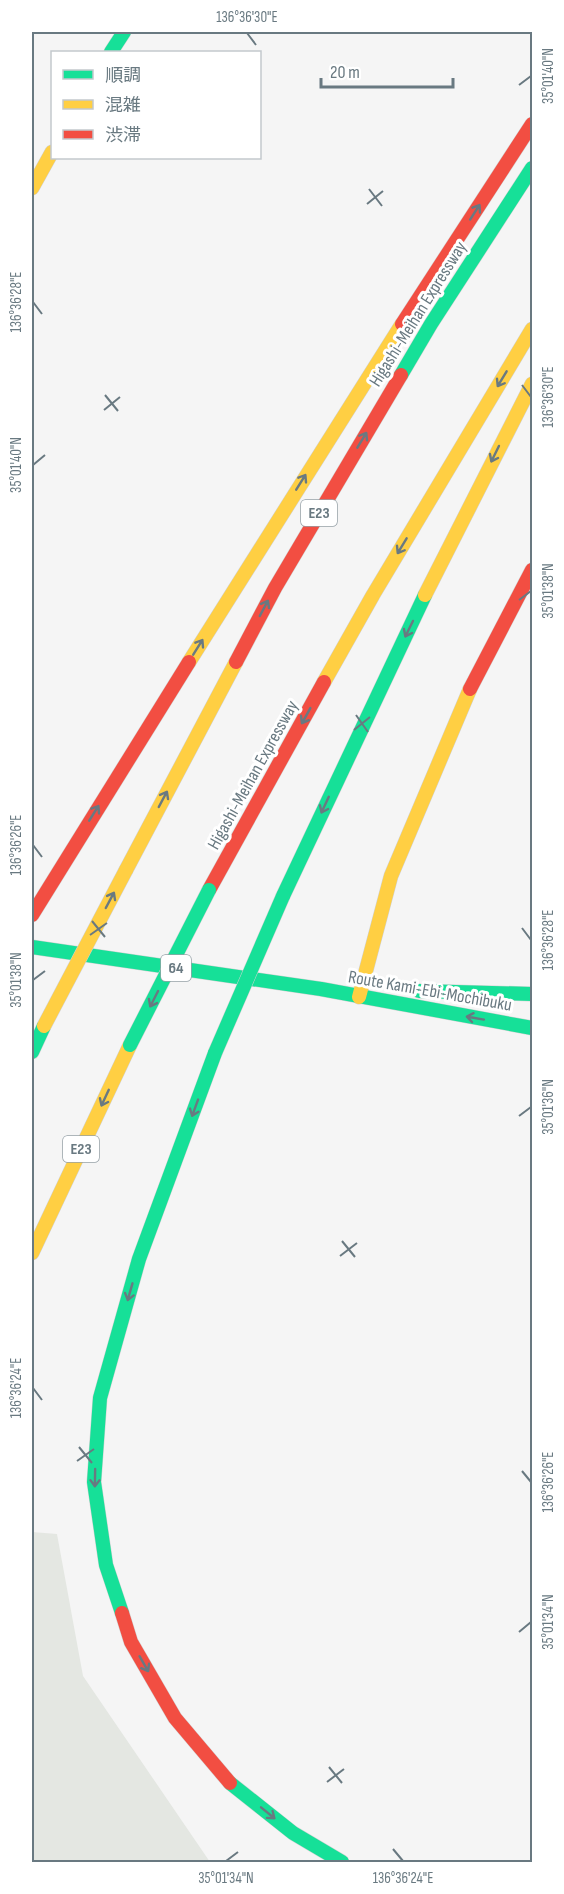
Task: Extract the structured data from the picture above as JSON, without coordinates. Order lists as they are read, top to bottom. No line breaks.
{"streets":{"main road":["Higashi-Meihan Expressway","E23","64","Route Kami-Ebi-Mochibuku"]},"legend":["順調","混雑","渋滞"],"scale_bar":"20 m","coordinates":["136°36'30\"E","35°01'40\"N","136°36'28\"E","35°01'38\"N","136°36'26\"E","35°01'36\"N","136°36'24\"E","35°01'34\"N"]}
